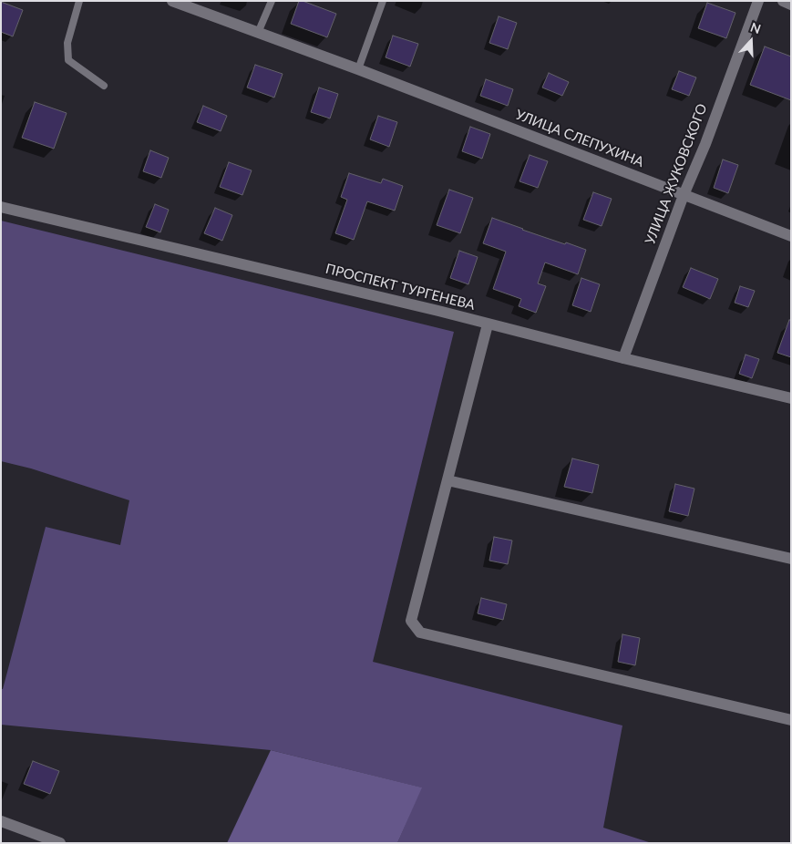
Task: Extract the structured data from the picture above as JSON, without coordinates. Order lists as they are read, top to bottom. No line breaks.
{"streets":{"street":["УЛИЦА СЛЕПУХИНА","УЛИЦА ЖУКОВСКОГО","ПРОСПЕКТ ТУРГЕНЕВА"]},"crossings":[["УЛИЦА СЛЕПУХИНА","УЛИЦА ЖУКОВСКОГО"],["УЛИЦА ЖУКОВСКОГО","ПРОСПЕКТ ТУРГЕНЕВА"]],"north":"top"}
